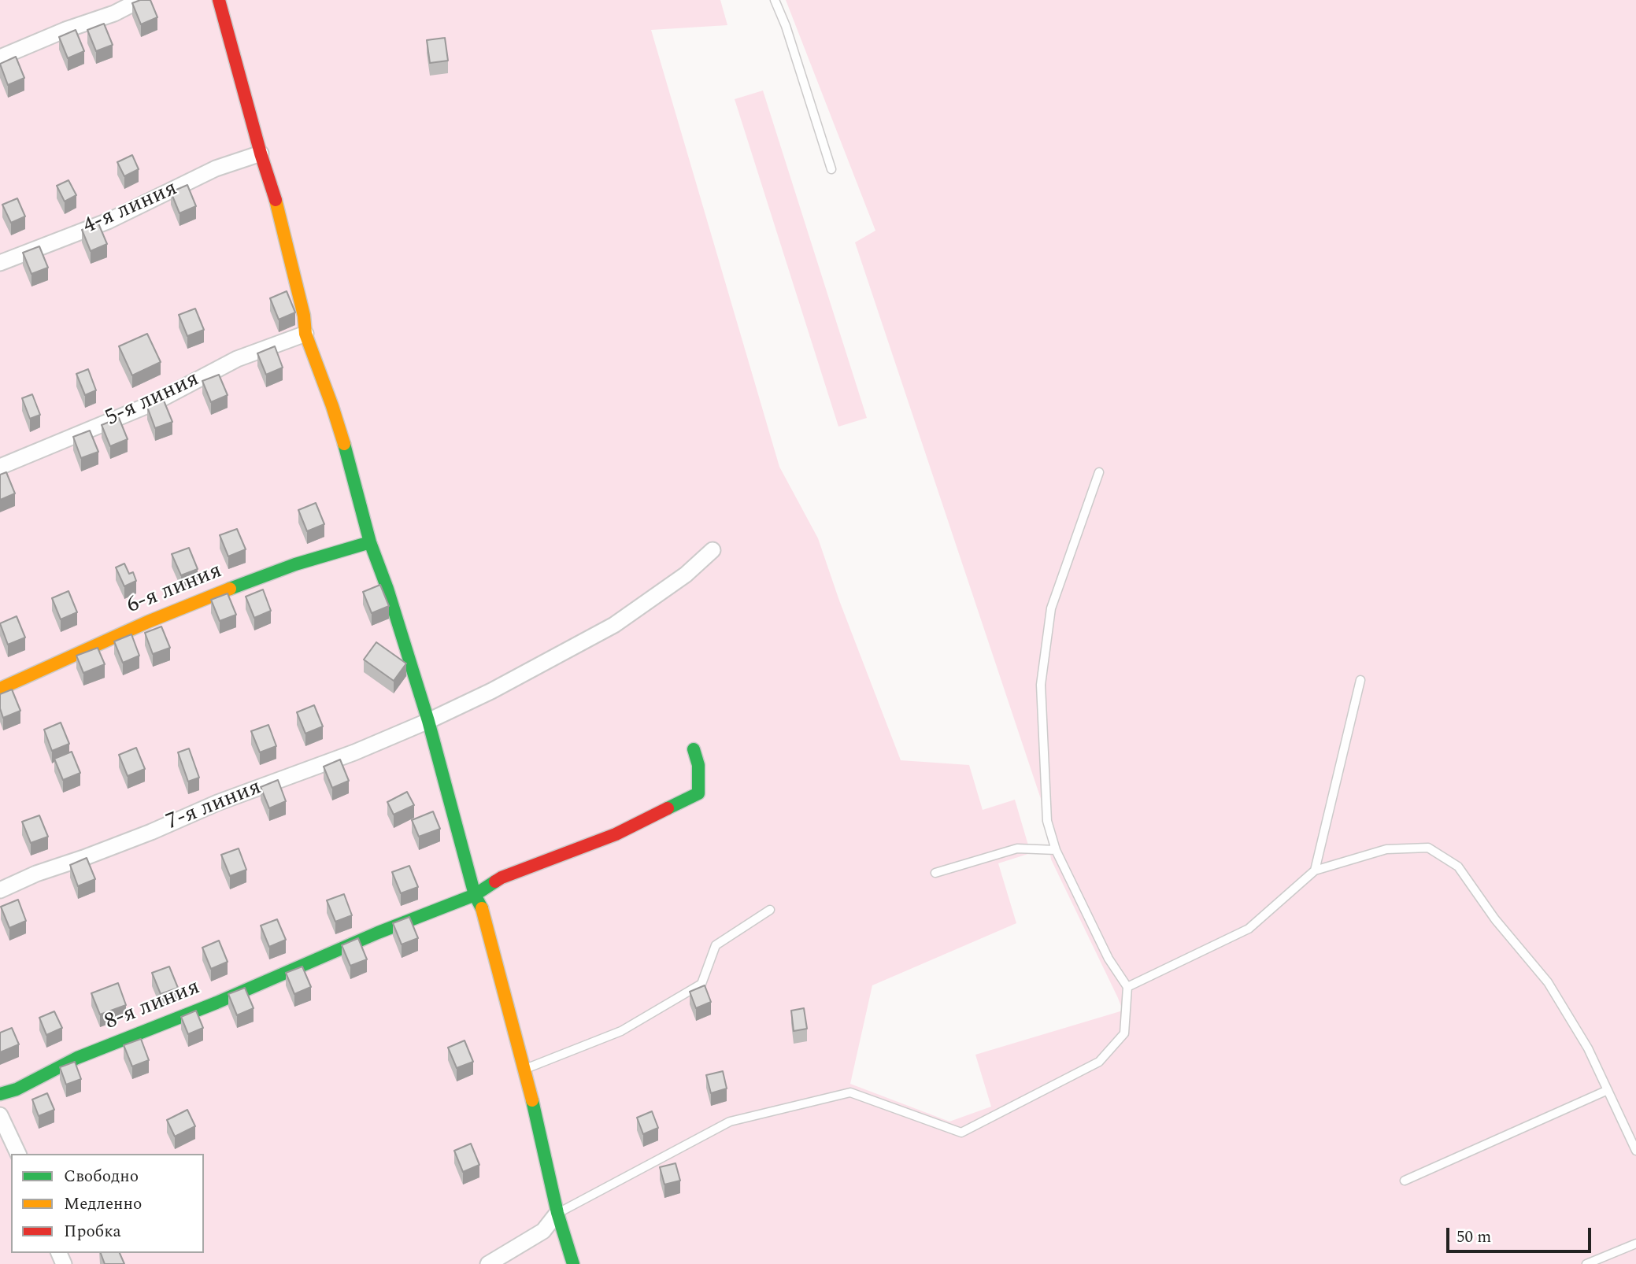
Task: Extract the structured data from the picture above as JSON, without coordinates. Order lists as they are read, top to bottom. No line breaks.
{"streets":{"street":["4-я линия","5-я линия","6-я линия","7-я линия","8-я линия"]},"legend":["Свободно","Медленно","Пробка"],"scale_bar":"50 m"}
